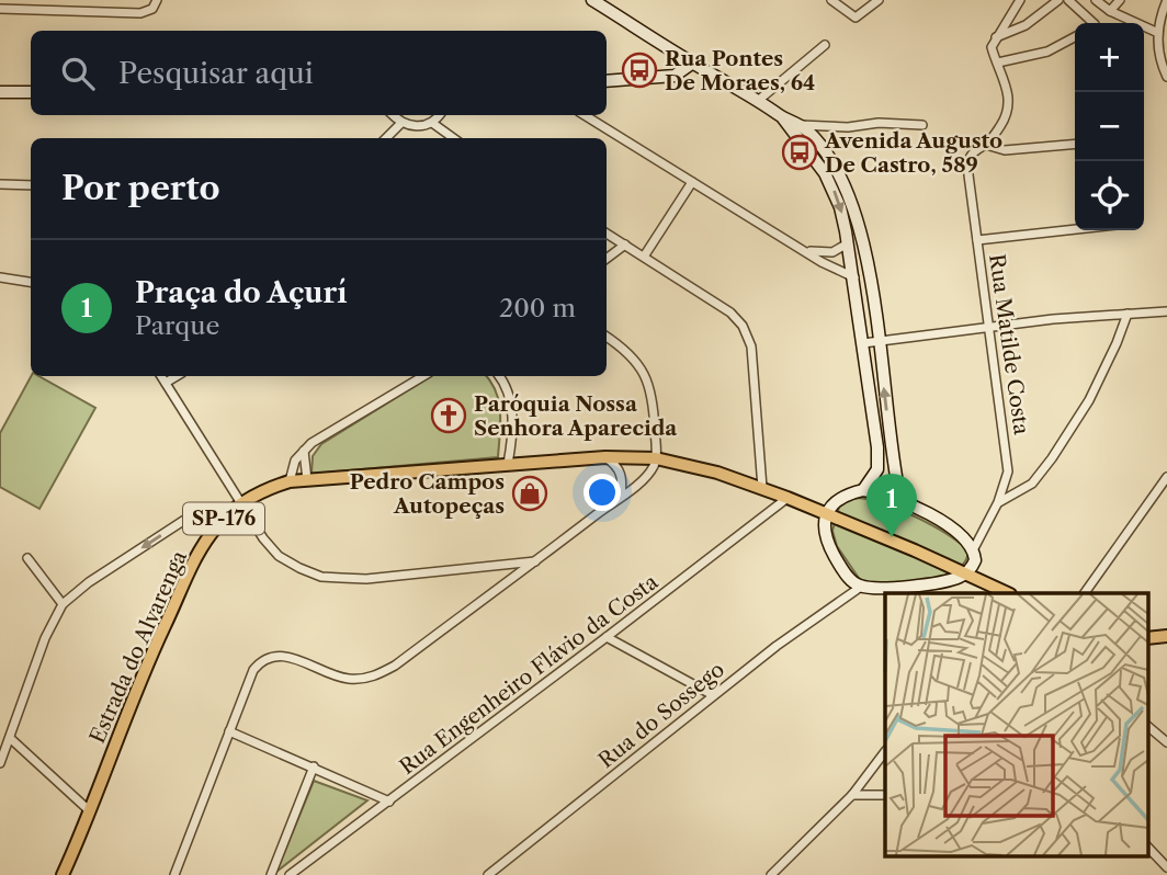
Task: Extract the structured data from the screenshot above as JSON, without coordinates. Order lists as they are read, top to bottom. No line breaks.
{"streets":{"main road":["SP-176","Estrada do Alvarenga"],"street":["Rua Matilde Costa","Rua Engenheiro Flávio da Costa","Rua do Sossego"]},"crossings":[["Estrada do Alvarenga","Rua Engenheiro Flávio da Costa"]],"places":{"bus stop":["Rua Pontes De Moraes, 64","Avenida Augusto De Castro, 589"],"church":["Paróquia Nossa Senhora Aparecida"],"shop":["Pedro Campos Autopeças"]},"page":{"map_buttons":["+","−"],"search":"Pesquisar aqui","heading":"Por perto","list":[{"mark":"1","name":"Praça do Açurí","note":"Parque","value":"200 m"}],"pins":"1"}}
